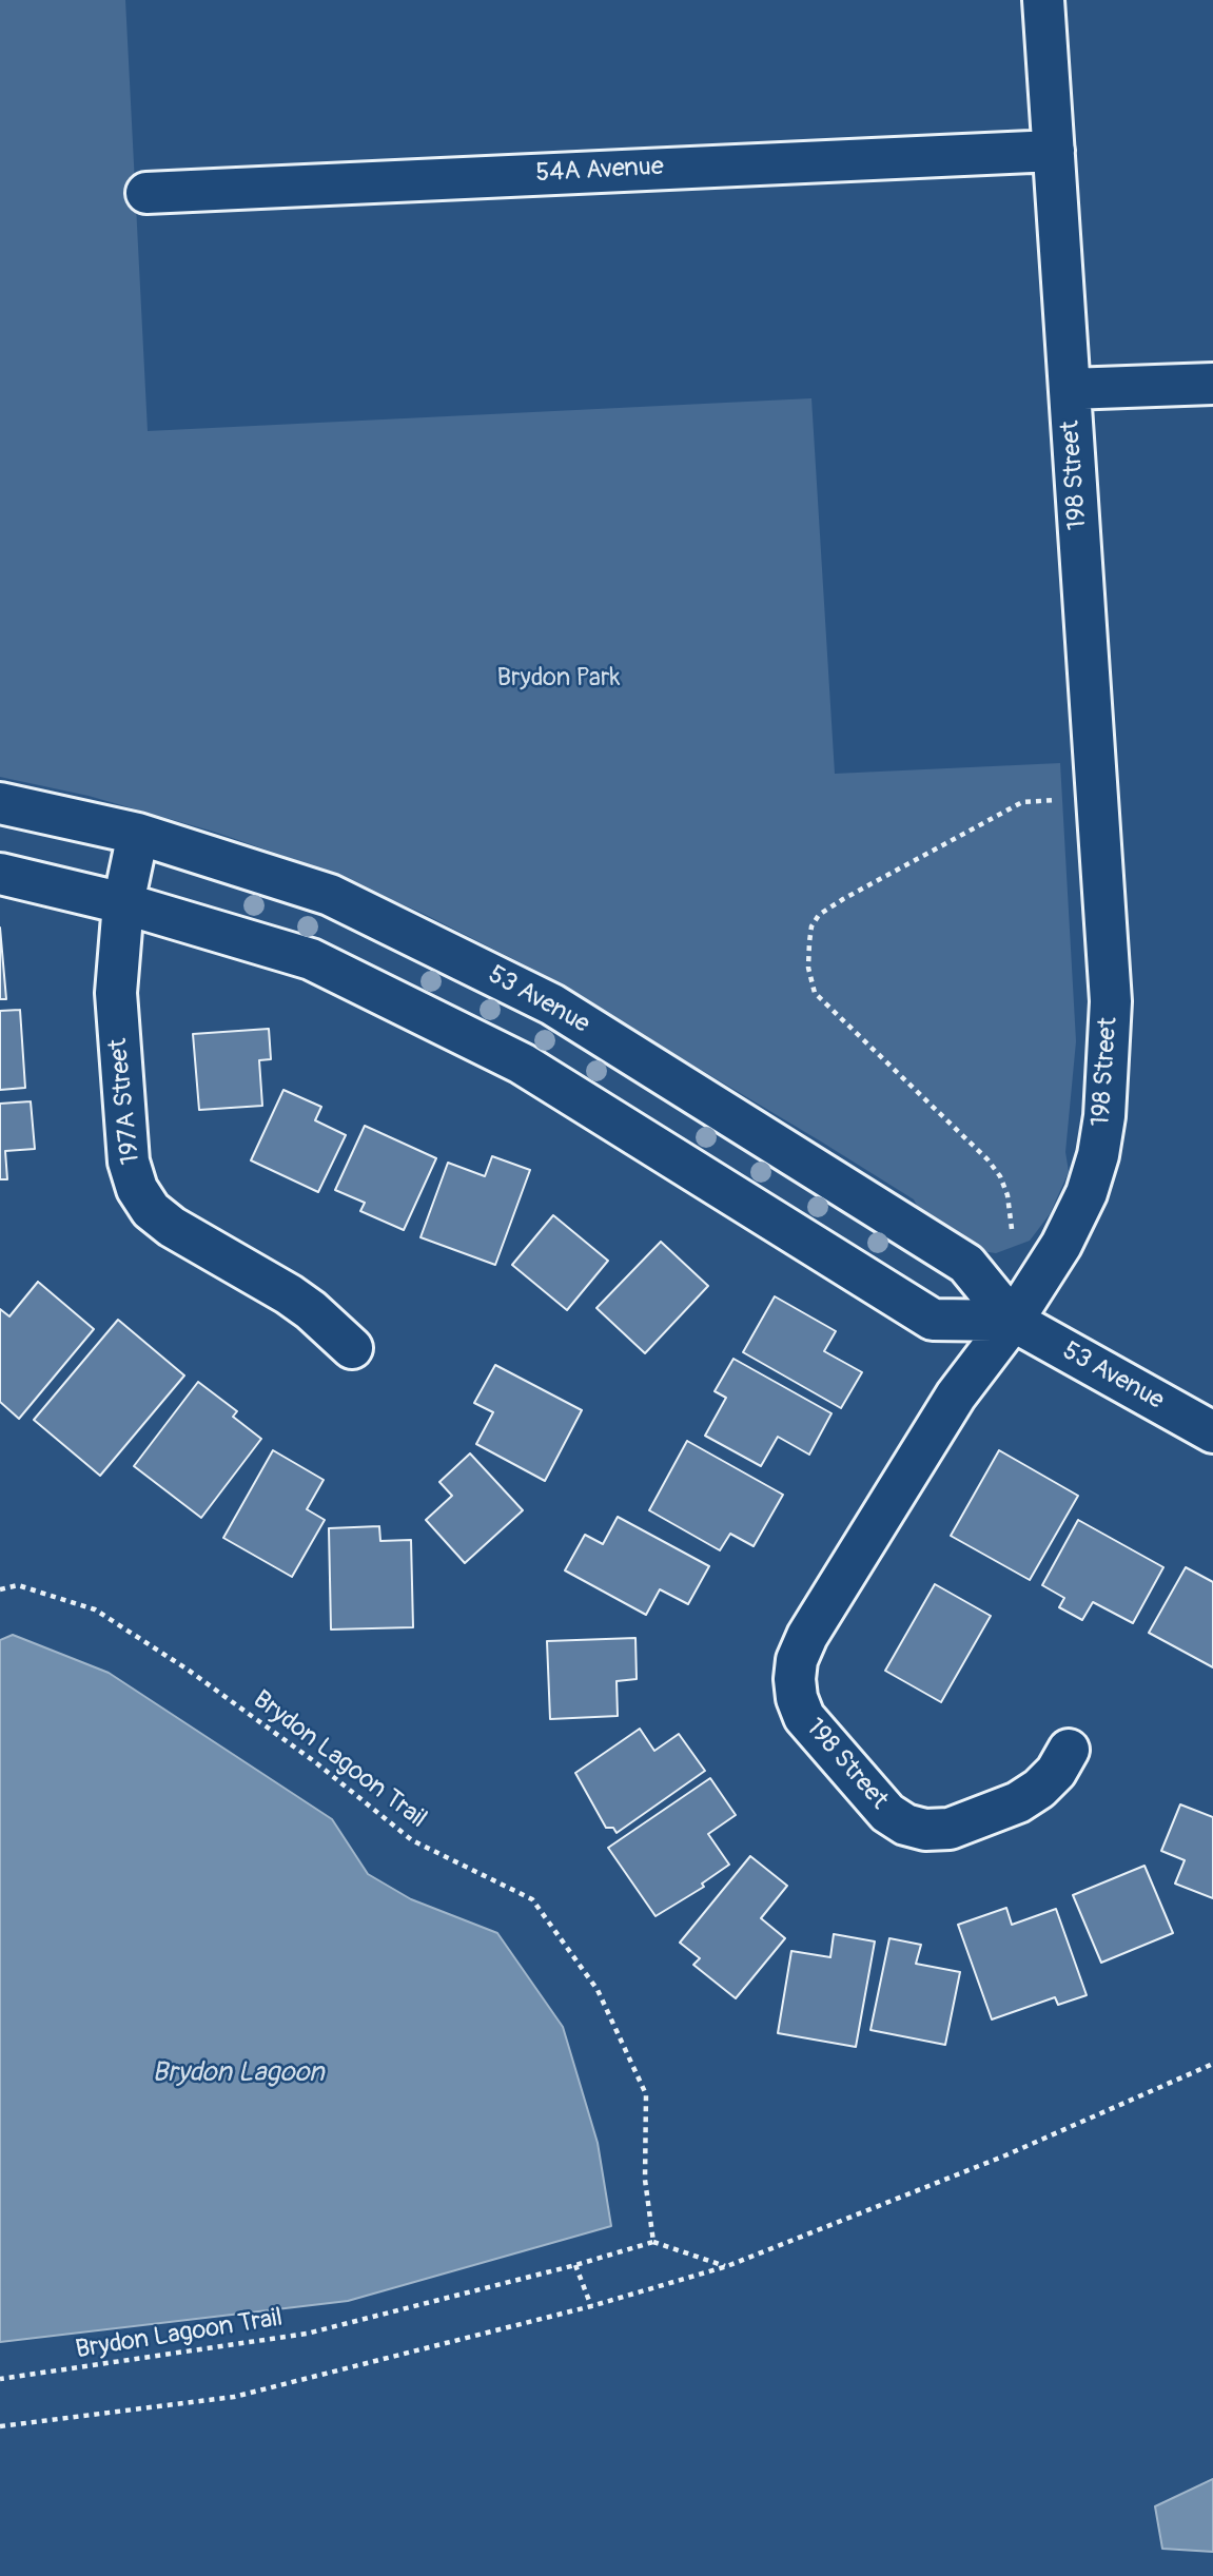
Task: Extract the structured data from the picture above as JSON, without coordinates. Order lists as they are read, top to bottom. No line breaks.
{"streets":{"street":["54A Avenue","198 Street","53 Avenue","197A Street"],"path":["Brydon Lagoon Trail"]},"crossings":[["54A Avenue","198 Street"],["198 Street","53 Avenue"],["53 Avenue","197A Street"]],"water":["Brydon Lagoon"],"parks":["Brydon Park"]}
